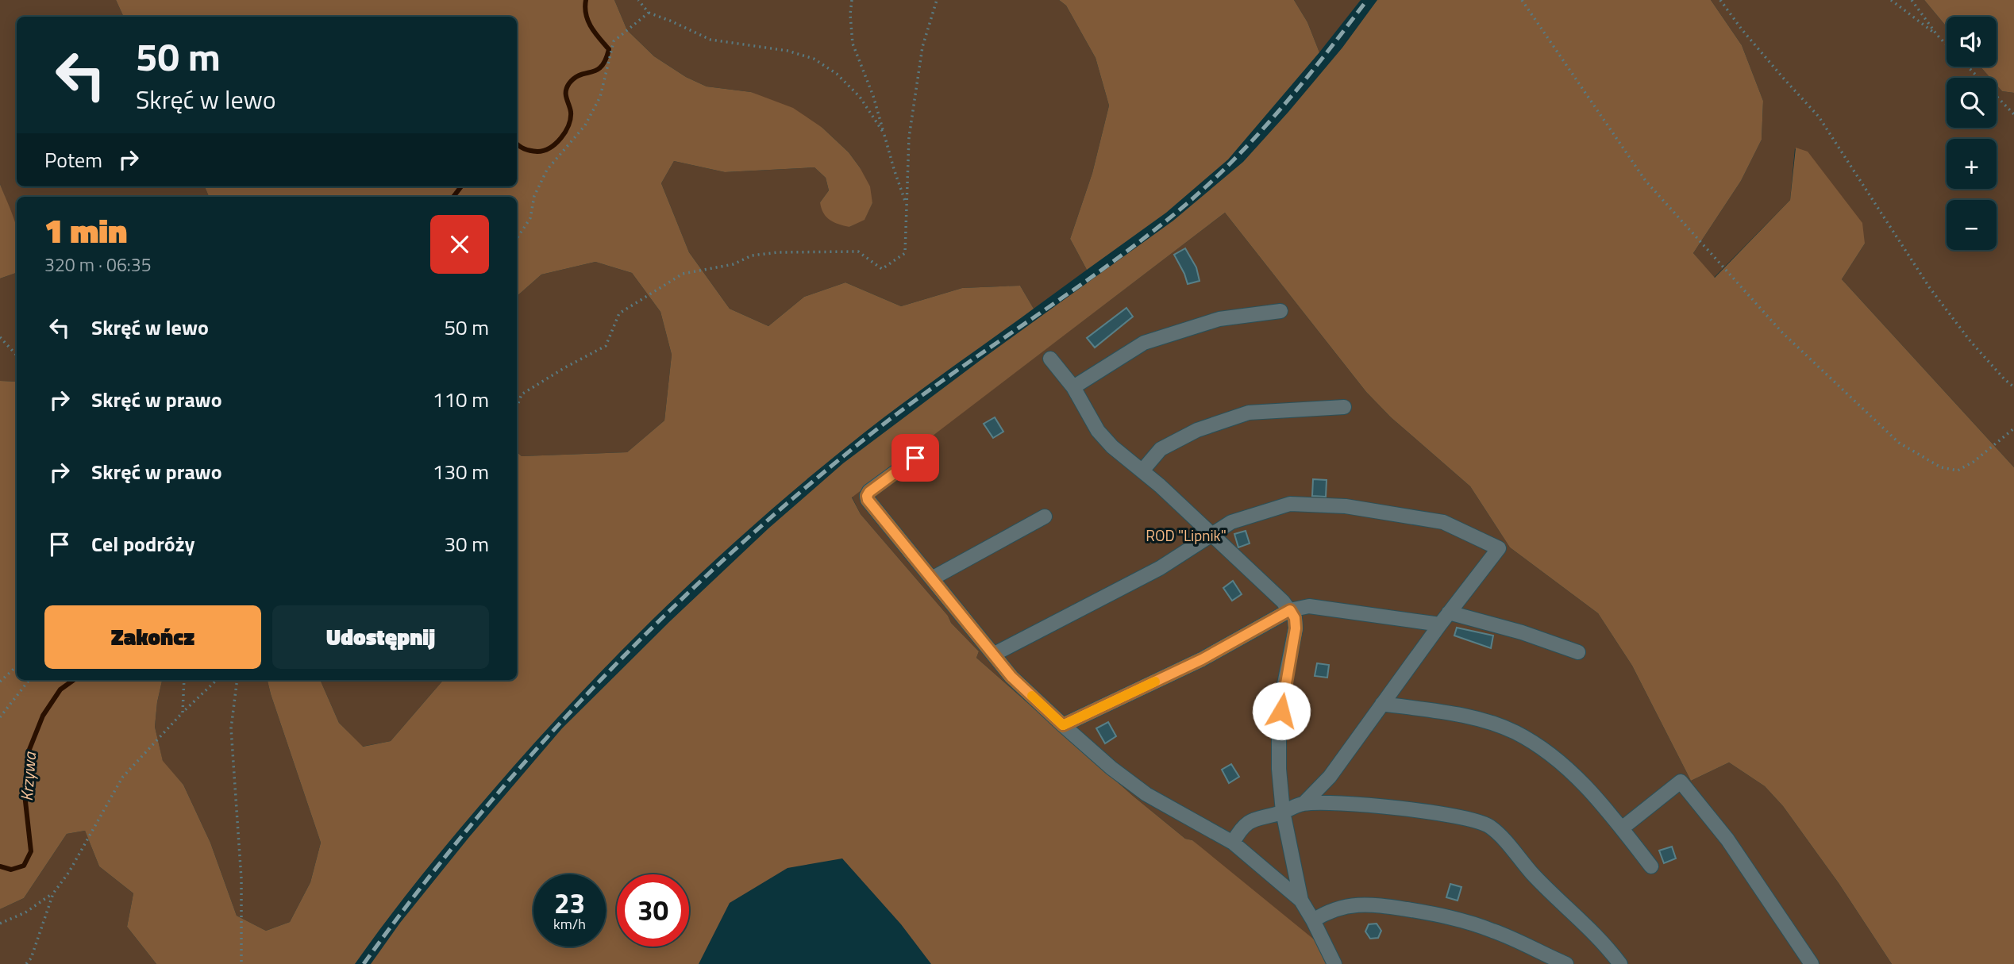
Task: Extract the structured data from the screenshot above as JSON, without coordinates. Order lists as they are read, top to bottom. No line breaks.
{"water":["Krzywa"],"parks":["ROD \"Lipnik\""],"page":{"map_buttons":["+","−"],"turn":["50 m","Skręć w lewo"],"then":"Potem","heading":["1 min","320 m · 06:35"],"list":[{"name":"Skręć w lewo","value":"50 m"},{"name":"Skręć w prawo","value":"110 m"},{"name":"Skręć w prawo","value":"130 m"},{"name":"Cel podróży","value":"30 m"}],"buttons":["Zakończ","Udostępnij"],"speed":"23 km/h","limit":"30"}}
